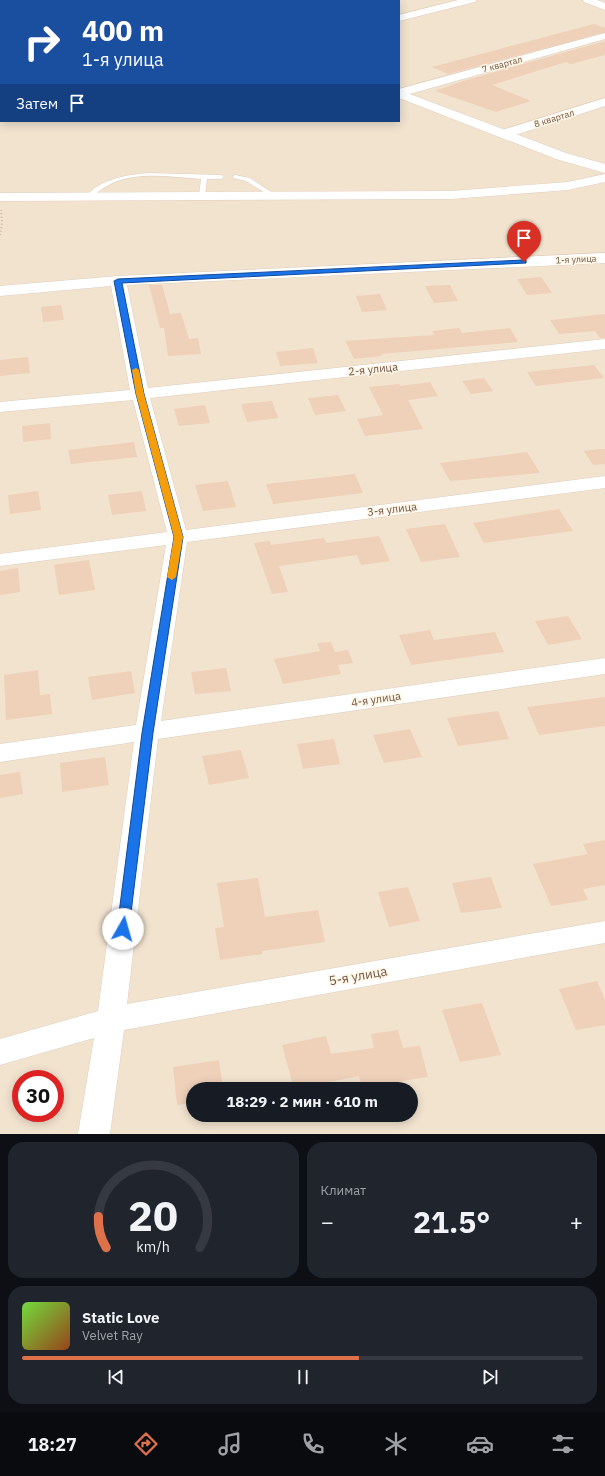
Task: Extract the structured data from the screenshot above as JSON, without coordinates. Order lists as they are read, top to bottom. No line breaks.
{"streets":{"street":["7 квартал","8 квартал","1-я улица","2-я улица","3-я улица","4-я улица","5-я улица"]},"page":{"turn":["400 m","1-я улица"],"then":"Затем","limit":"30","trip":"18:29 · 2 мин · 610 m","tile":"Климат","heat":["−","21.5°","+"],"song":["Static Love","Velvet Ray"],"tabs":"18:27","gauge":["20","km/h"]}}
